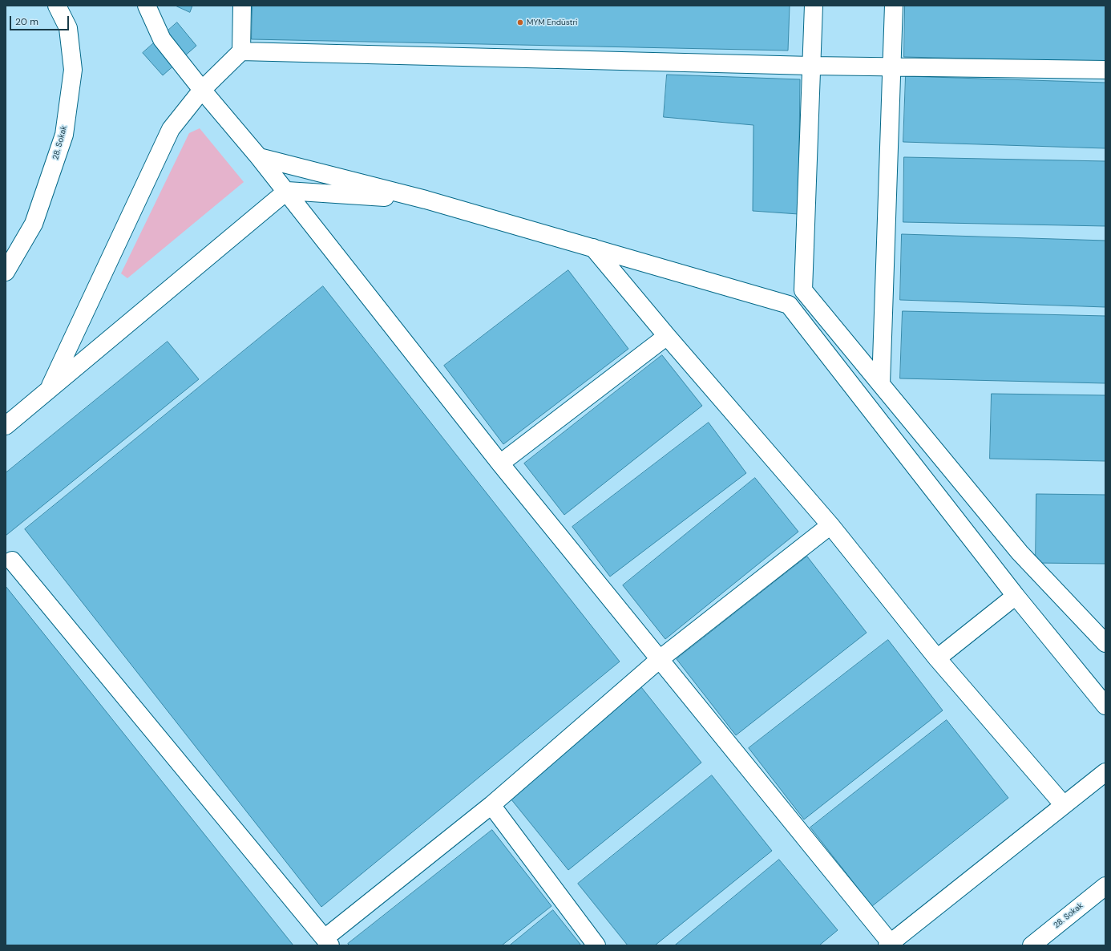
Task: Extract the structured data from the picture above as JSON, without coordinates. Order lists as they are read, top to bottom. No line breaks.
{"streets":{"street":["28. Sokak"]},"places":["MYM Endüstri"],"scale_bar":"20 m"}
